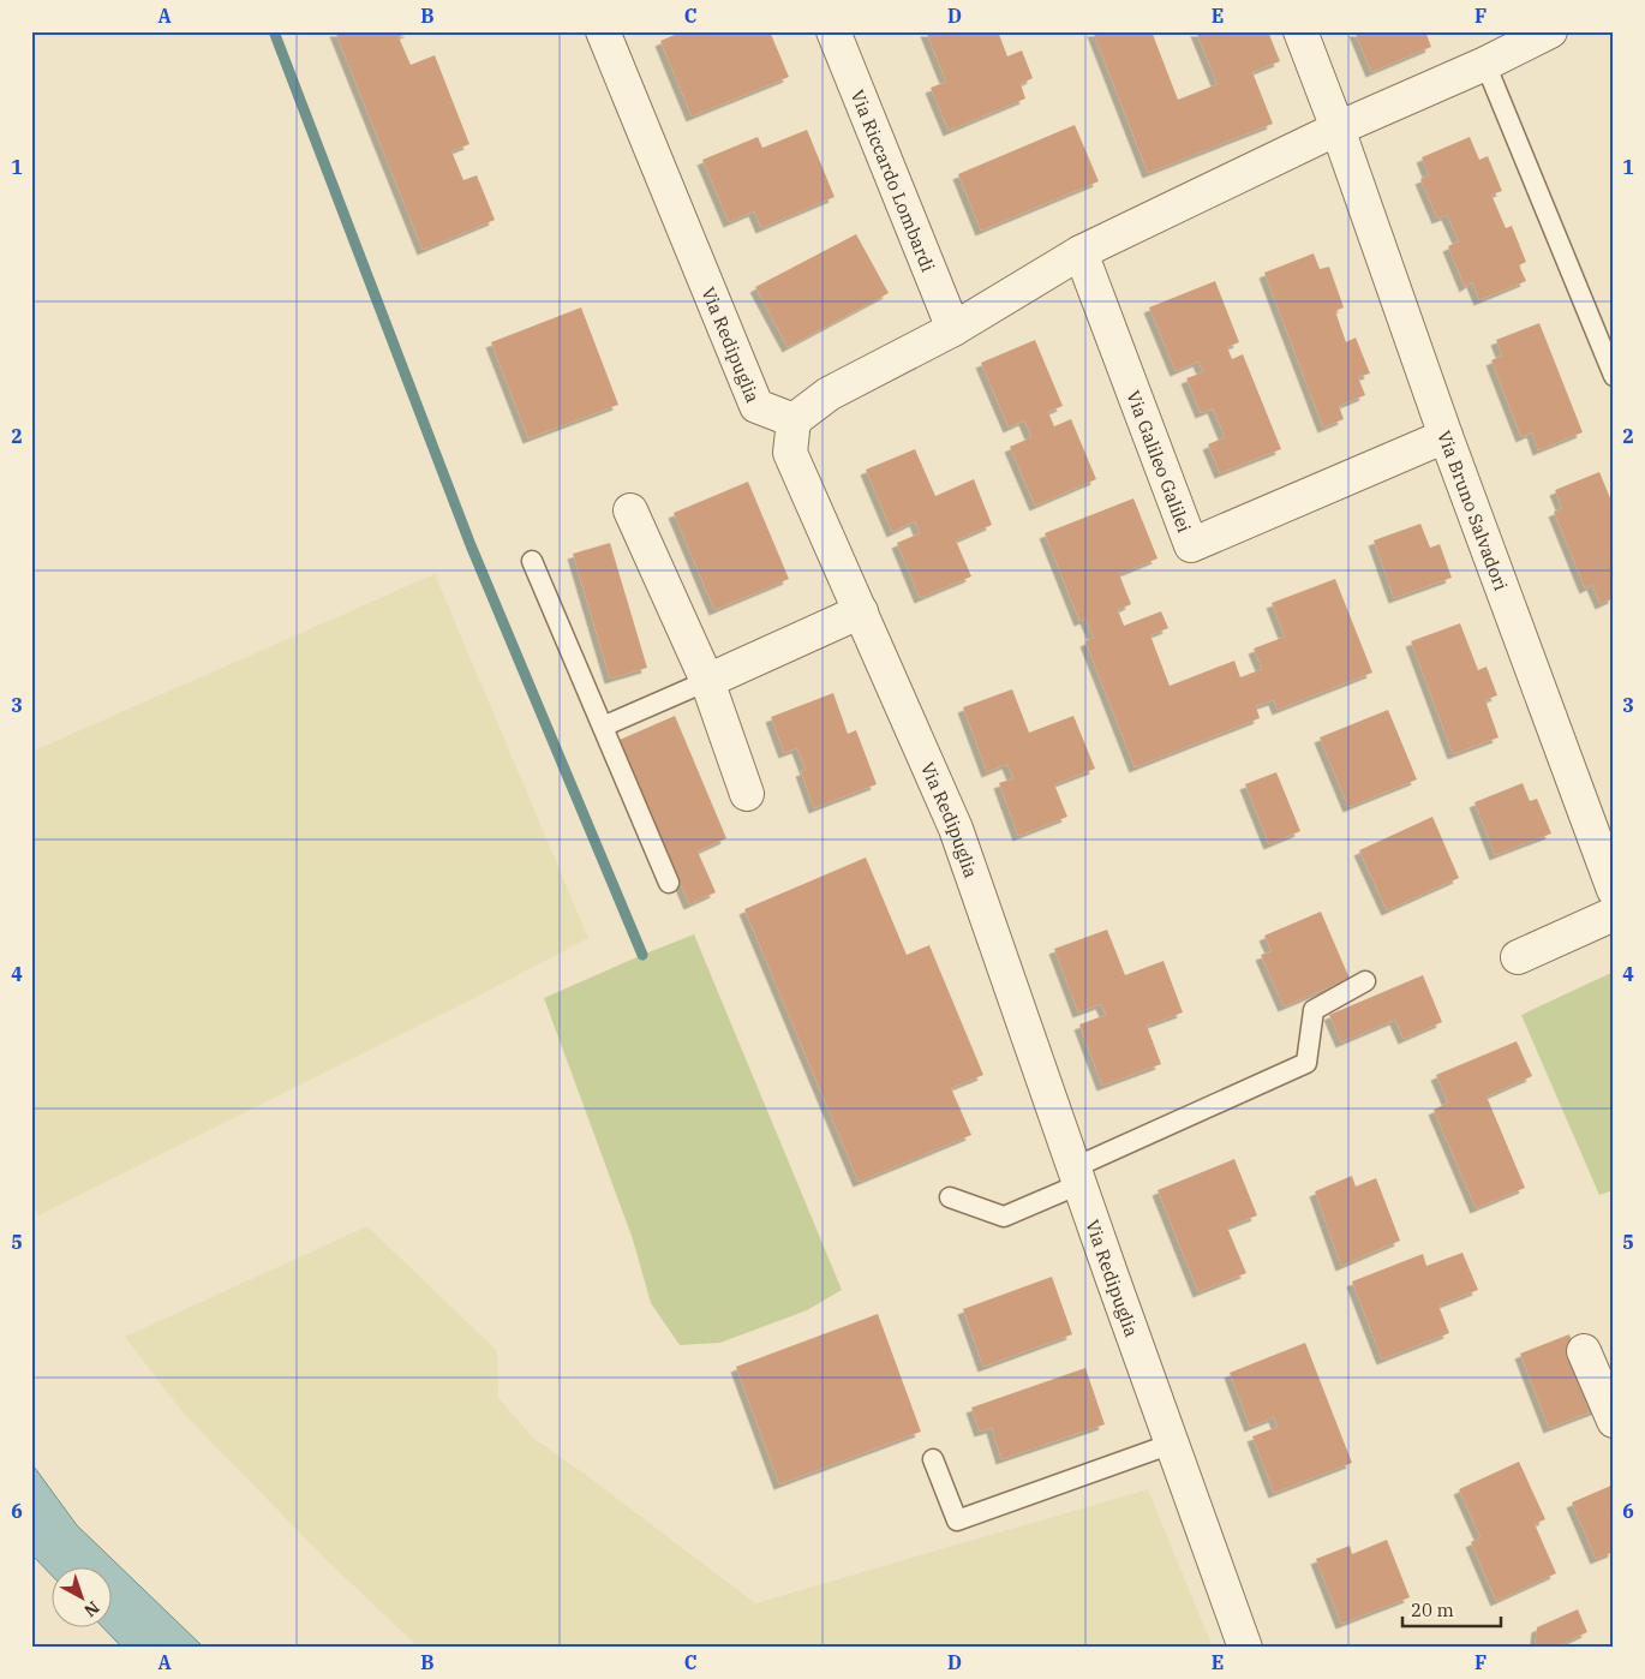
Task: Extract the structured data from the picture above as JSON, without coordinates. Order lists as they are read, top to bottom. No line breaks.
{"streets":{"street":["Via Riccardo Lombardi","Via Redipuglia","Via Galileo Galilei","Via Bruno Salvadori"]},"crossings":[["Via Galileo Galilei","Via Bruno Salvadori"]],"scale_bar":"20 m","north":"bottom right","grid":{"columns":["A","B","C","D","E","F"],"rows":["1","2","3","4","5","6"]}}
